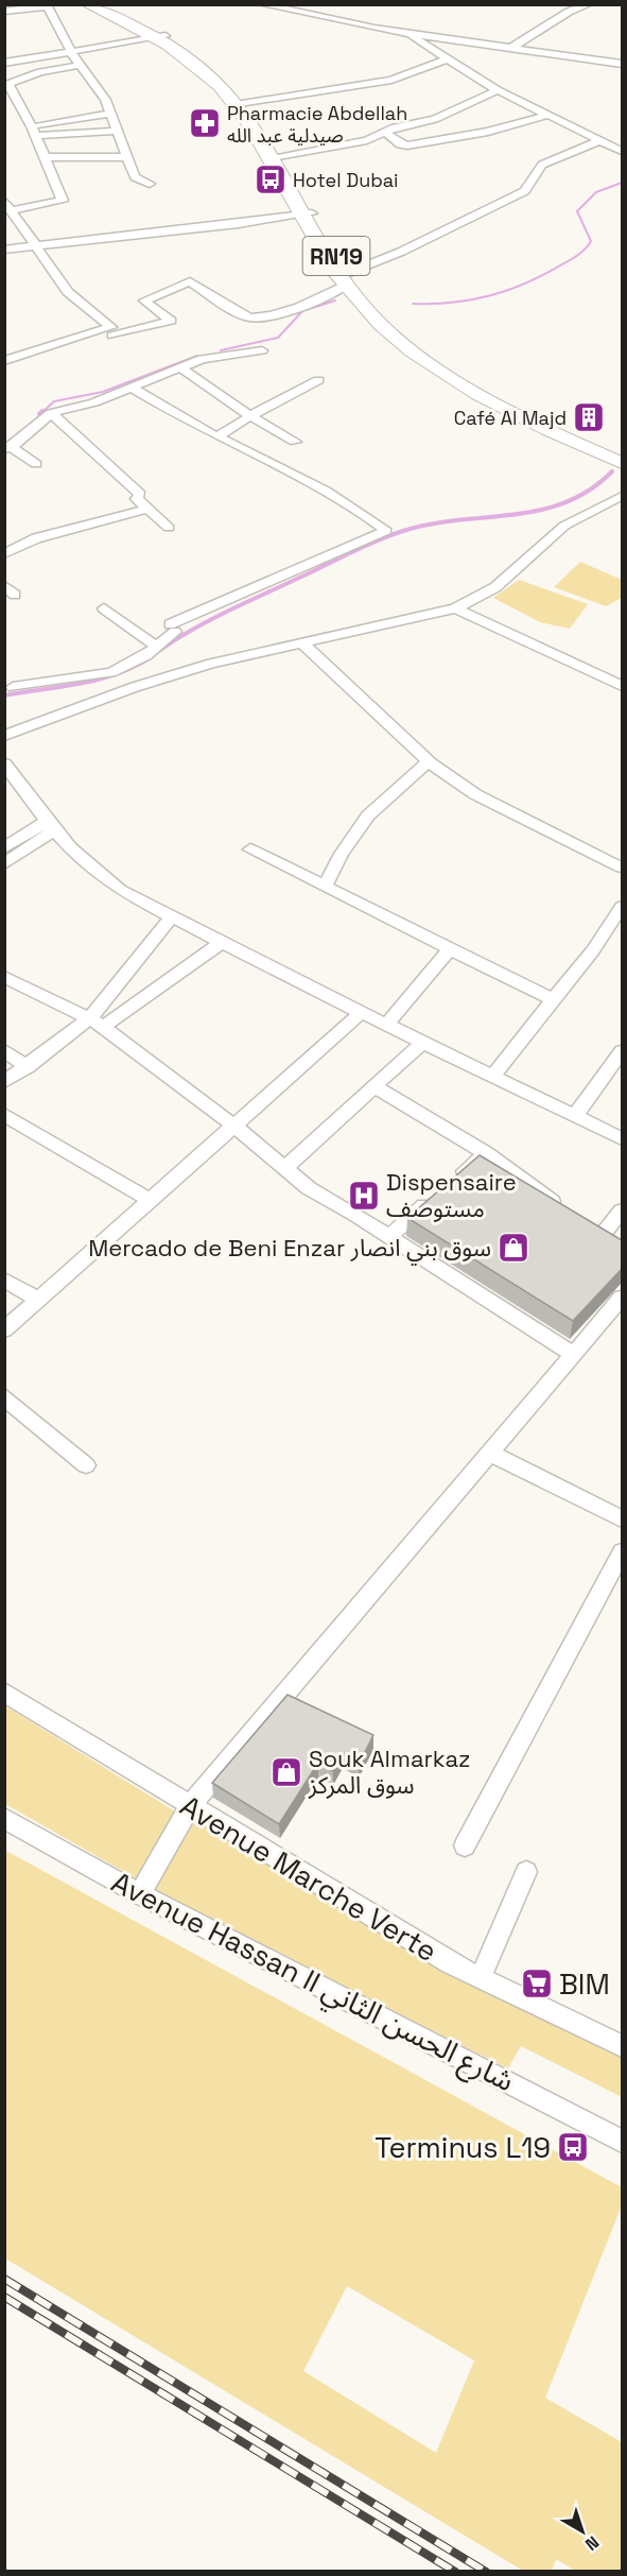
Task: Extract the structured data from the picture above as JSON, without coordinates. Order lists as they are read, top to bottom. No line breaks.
{"streets":{"highway":["RN19"],"street":["Avenue Marche Verte","Avenue Hassan II شارع الحسن الثاني"]},"places":{"pharmacy":["Pharmacie Abdellah صيدلية عبد الله"],"bus stop":["Hotel Dubai","Terminus L19"],"building":["Café Al Majd"],"hospital":["Dispensaire مستوصف"],"shop":["Mercado de Beni Enzar سوق بني انصار","Souk Almarkaz سوق المركز"],"supermarket":["BIM"]},"north":"bottom right"}
